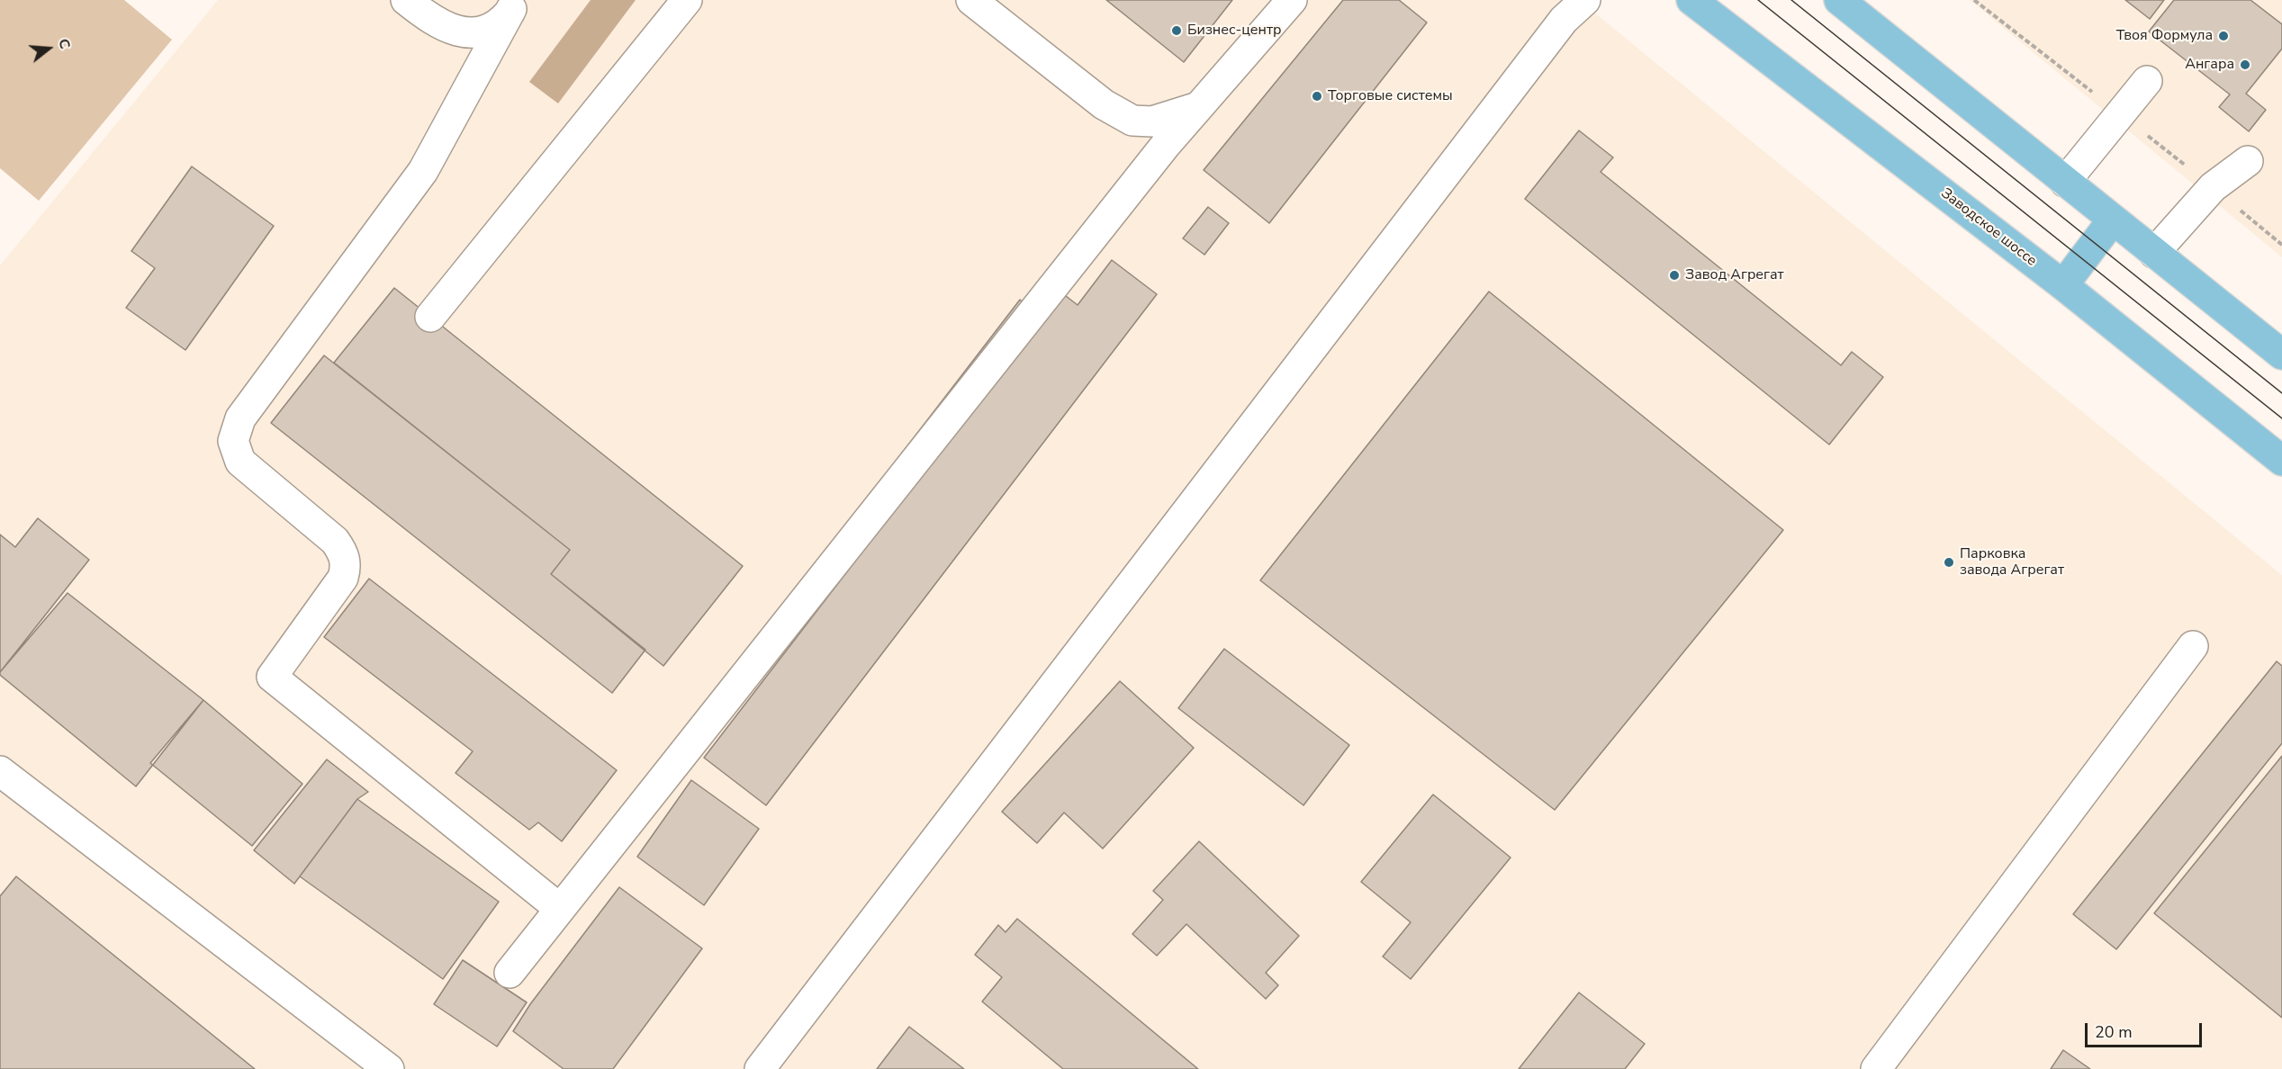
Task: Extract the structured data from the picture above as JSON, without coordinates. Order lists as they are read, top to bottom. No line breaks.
{"streets":{"main road":["Заводское шоссе"]},"places":["Бизнес-центр","Твоя Формула","Ангара","Торговые системы","Завод Агрегат","Парковка завода Агрегат"],"scale_bar":"20 m","north":"right"}
